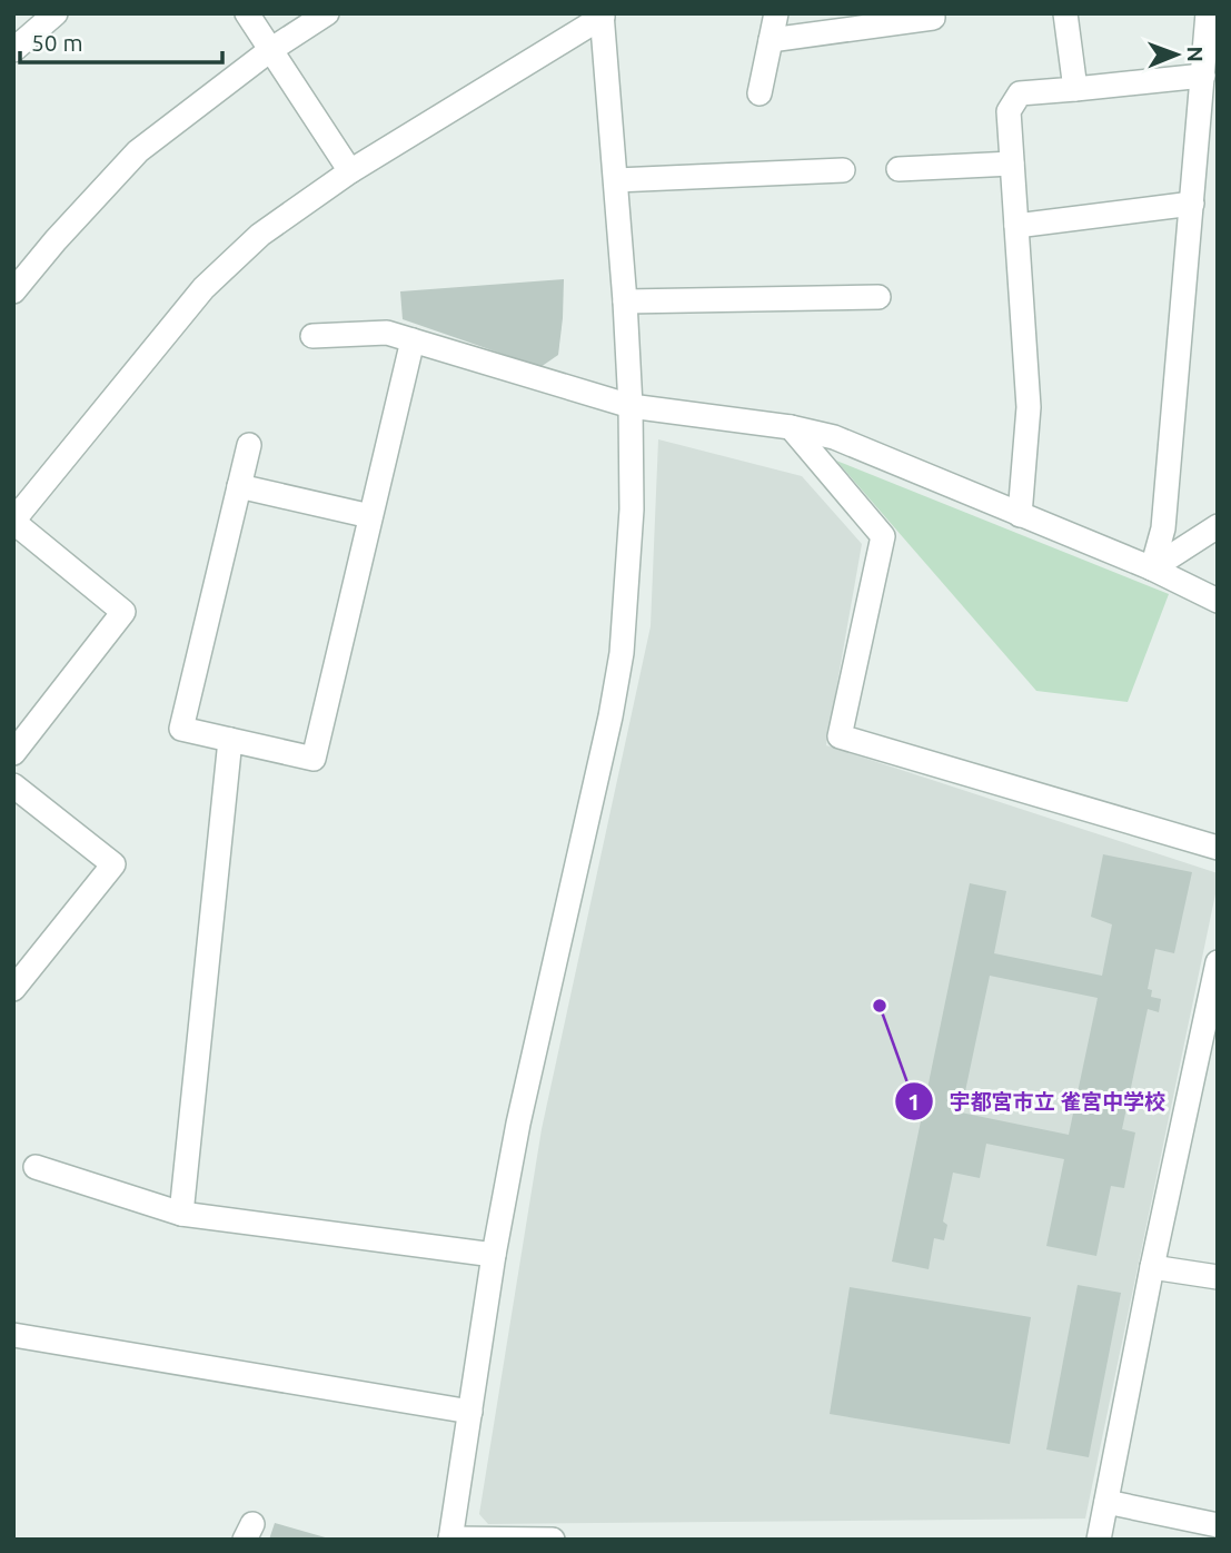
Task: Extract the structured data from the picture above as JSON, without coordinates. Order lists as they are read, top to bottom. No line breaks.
{"places":["宇都宮市立 雀宮中学校"],"scale_bar":"50 m","north":"right"}
